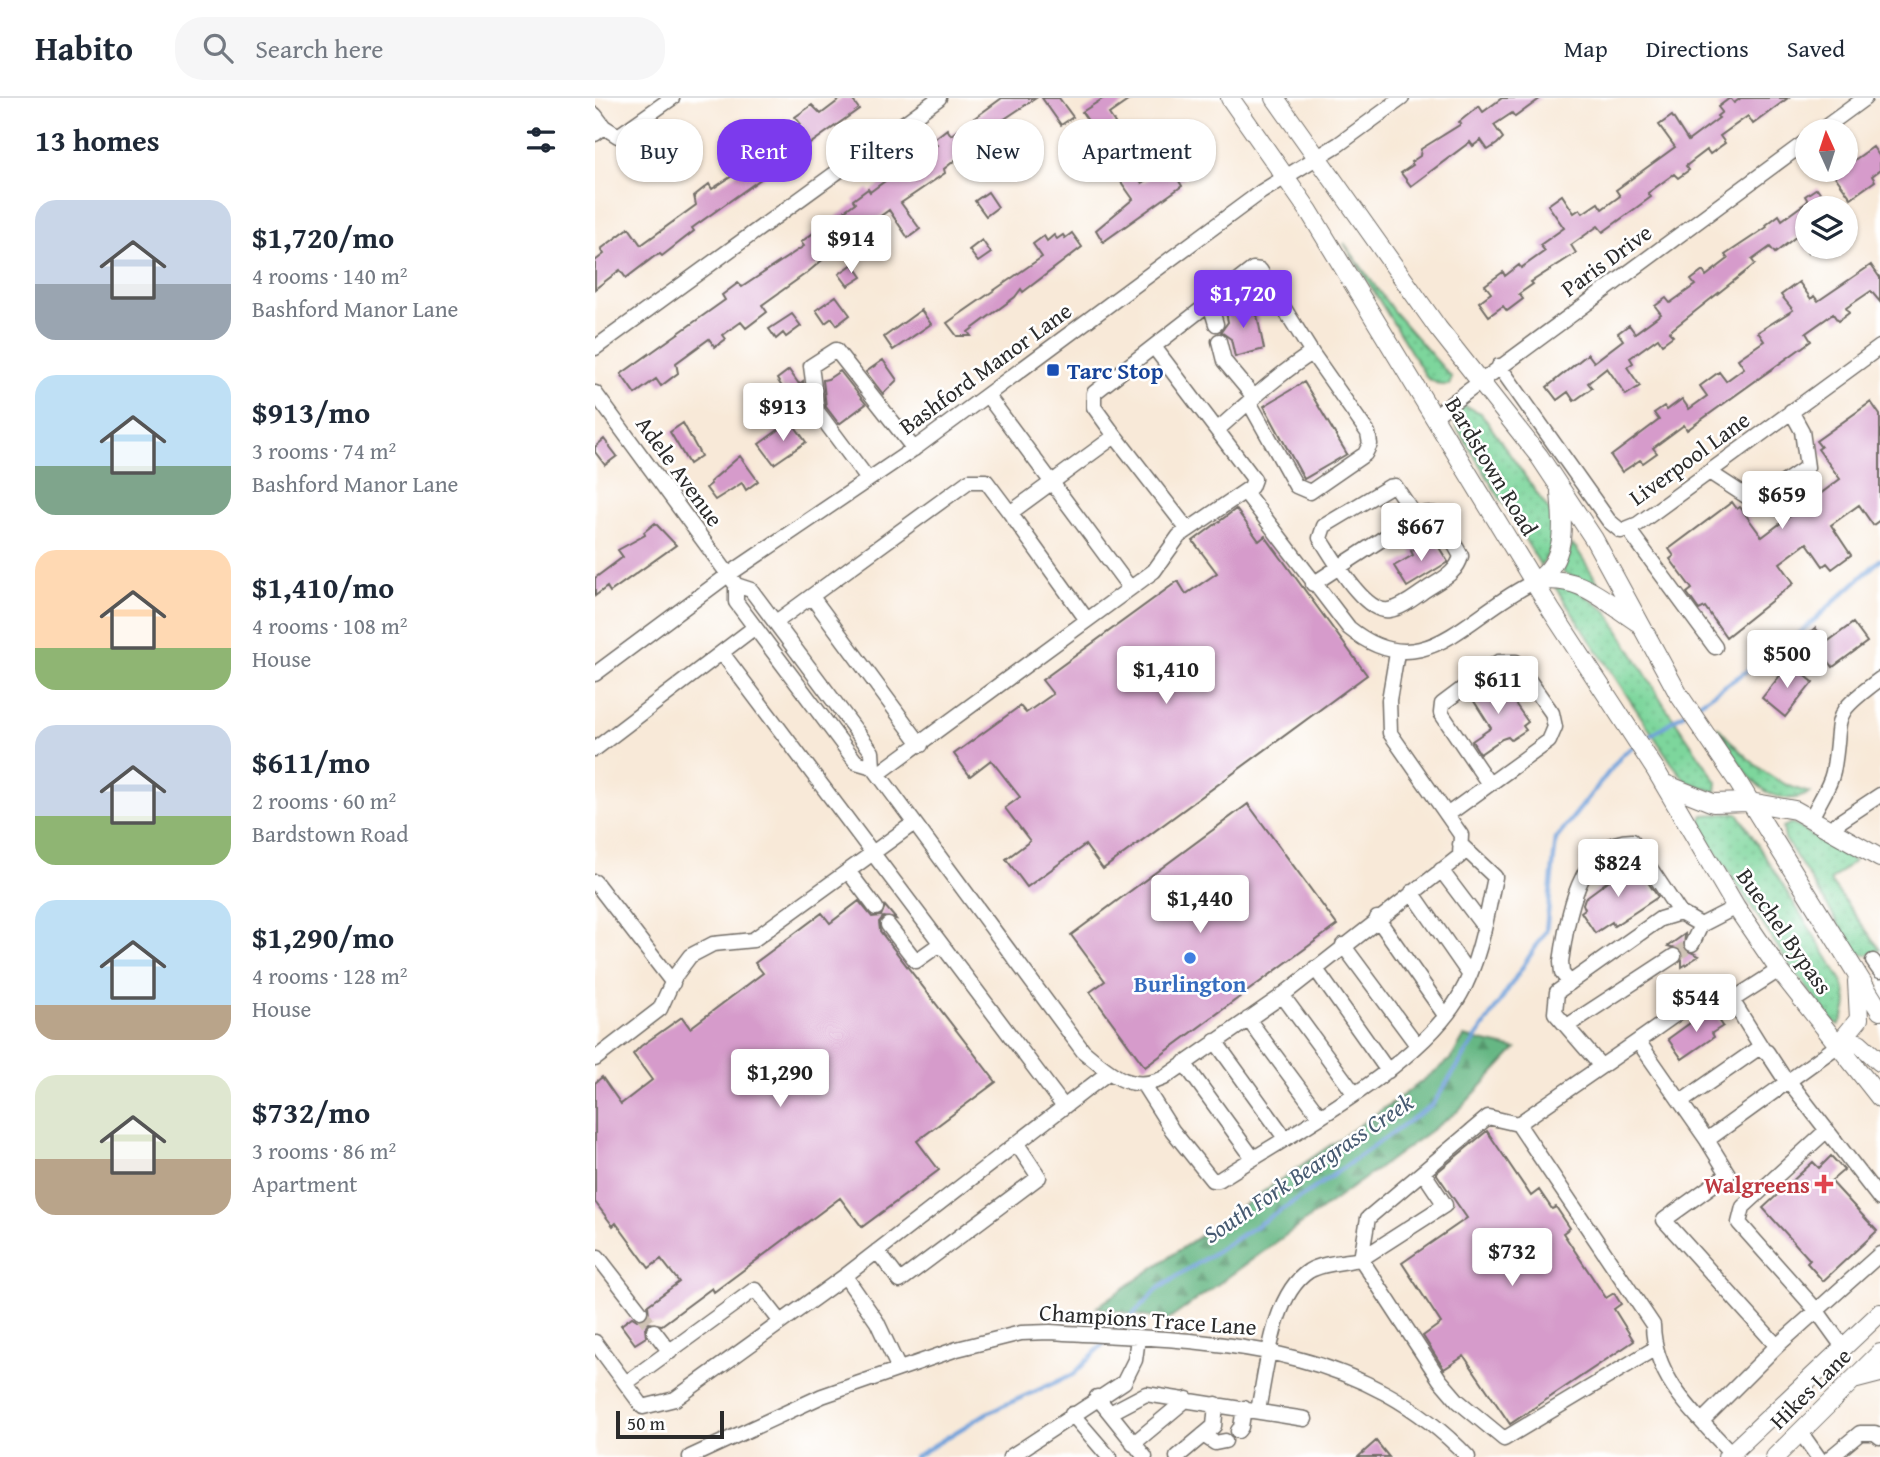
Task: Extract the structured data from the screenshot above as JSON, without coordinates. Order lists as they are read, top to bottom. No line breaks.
{"streets":{"main road":["Bardstown Road","Buechel Bypass","Hikes Lane"],"street":["Paris Drive","Bashford Manor Lane","Liverpool Lane","Adele Avenue","Champions Trace Lane"]},"crossings":[["Paris Drive","Liverpool Lane"],["Paris Drive","Bardstown Road"],["Bashford Manor Lane","Bardstown Road"],["Bashford Manor Lane","Adele Avenue"],["Bardstown Road","Buechel Bypass"]],"water":["South Fork Beargrass Creek"],"places":{"transit":["Tarc Stop"],"other":["Burlington"],"health":["Walgreens"]},"scale_bar":"50 m","north":"top","page":{"header":"Habito","search":"Search here","nav":["Map","Directions","Saved"],"heading":"13 homes","chip":["Buy","Rent","Filters","New","Apartment"],"list":[{"name":"$1,720/mo","note":"4 rooms · 140 m² · Bashford Manor Lane"},{"name":"$913/mo","note":"3 rooms · 74 m² · Bashford Manor Lane"},{"name":"$1,410/mo","note":"4 rooms · 108 m² · House"},{"name":"$611/mo","note":"2 rooms · 60 m² · Bardstown Road"},{"name":"$1,290/mo","note":"4 rooms · 128 m² · House"},{"name":"$732/mo","note":"3 rooms · 86 m² · Apartment"}],"price":["$914","$1,720","$913","$659","$667","$500","$1,410","$611","$824","$1,440","$544","$1,290","$732"],"scale":"50 m"}}
